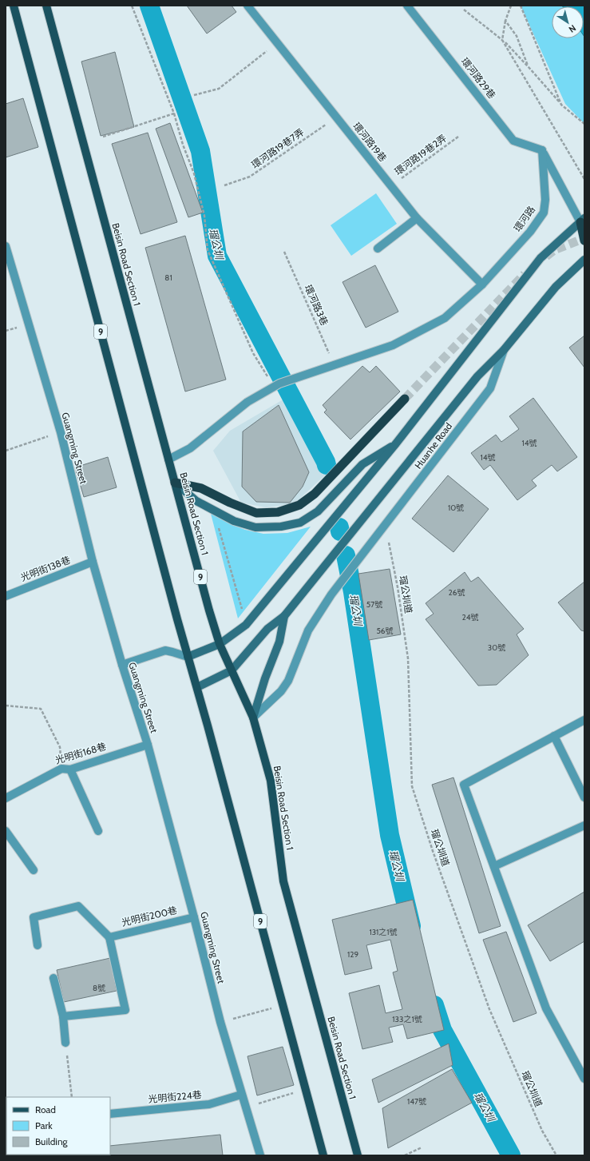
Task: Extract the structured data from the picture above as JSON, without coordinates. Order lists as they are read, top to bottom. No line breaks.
{"streets":{"main road":["Beisin Road Section 1","9"],"street":["環河路29巷","環河路19巷","環河路","Huanhe Road","Guangming Street","光明街138巷","光明街168巷","光明街200巷","光明街224巷"],"path":["環河路19巷7弄","環河路19巷2弄","環河路3巷","瑠公圳道"]},"crossings":[["環河路29巷","環河路"],["環河路19巷","環河路19巷7弄"],["環河路19巷","環河路19巷2弄"],["環河路19巷","環河路"],["Beisin Road Section 1","Huanhe Road"],["Huanhe Road","瑠公圳道"],["Guangming Street","光明街138巷"],["Guangming Street","光明街168巷"],["Guangming Street","光明街200巷"],["Guangming Street","光明街224巷"]],"water":["瑠公圳"],"house_numbers":["81","14號","14號","10號","26號","57號","24號","56號","30號","131之1號","129","8號","133之1號","147號"],"legend":["Road","Park","Building"],"north":"bottom right"}
